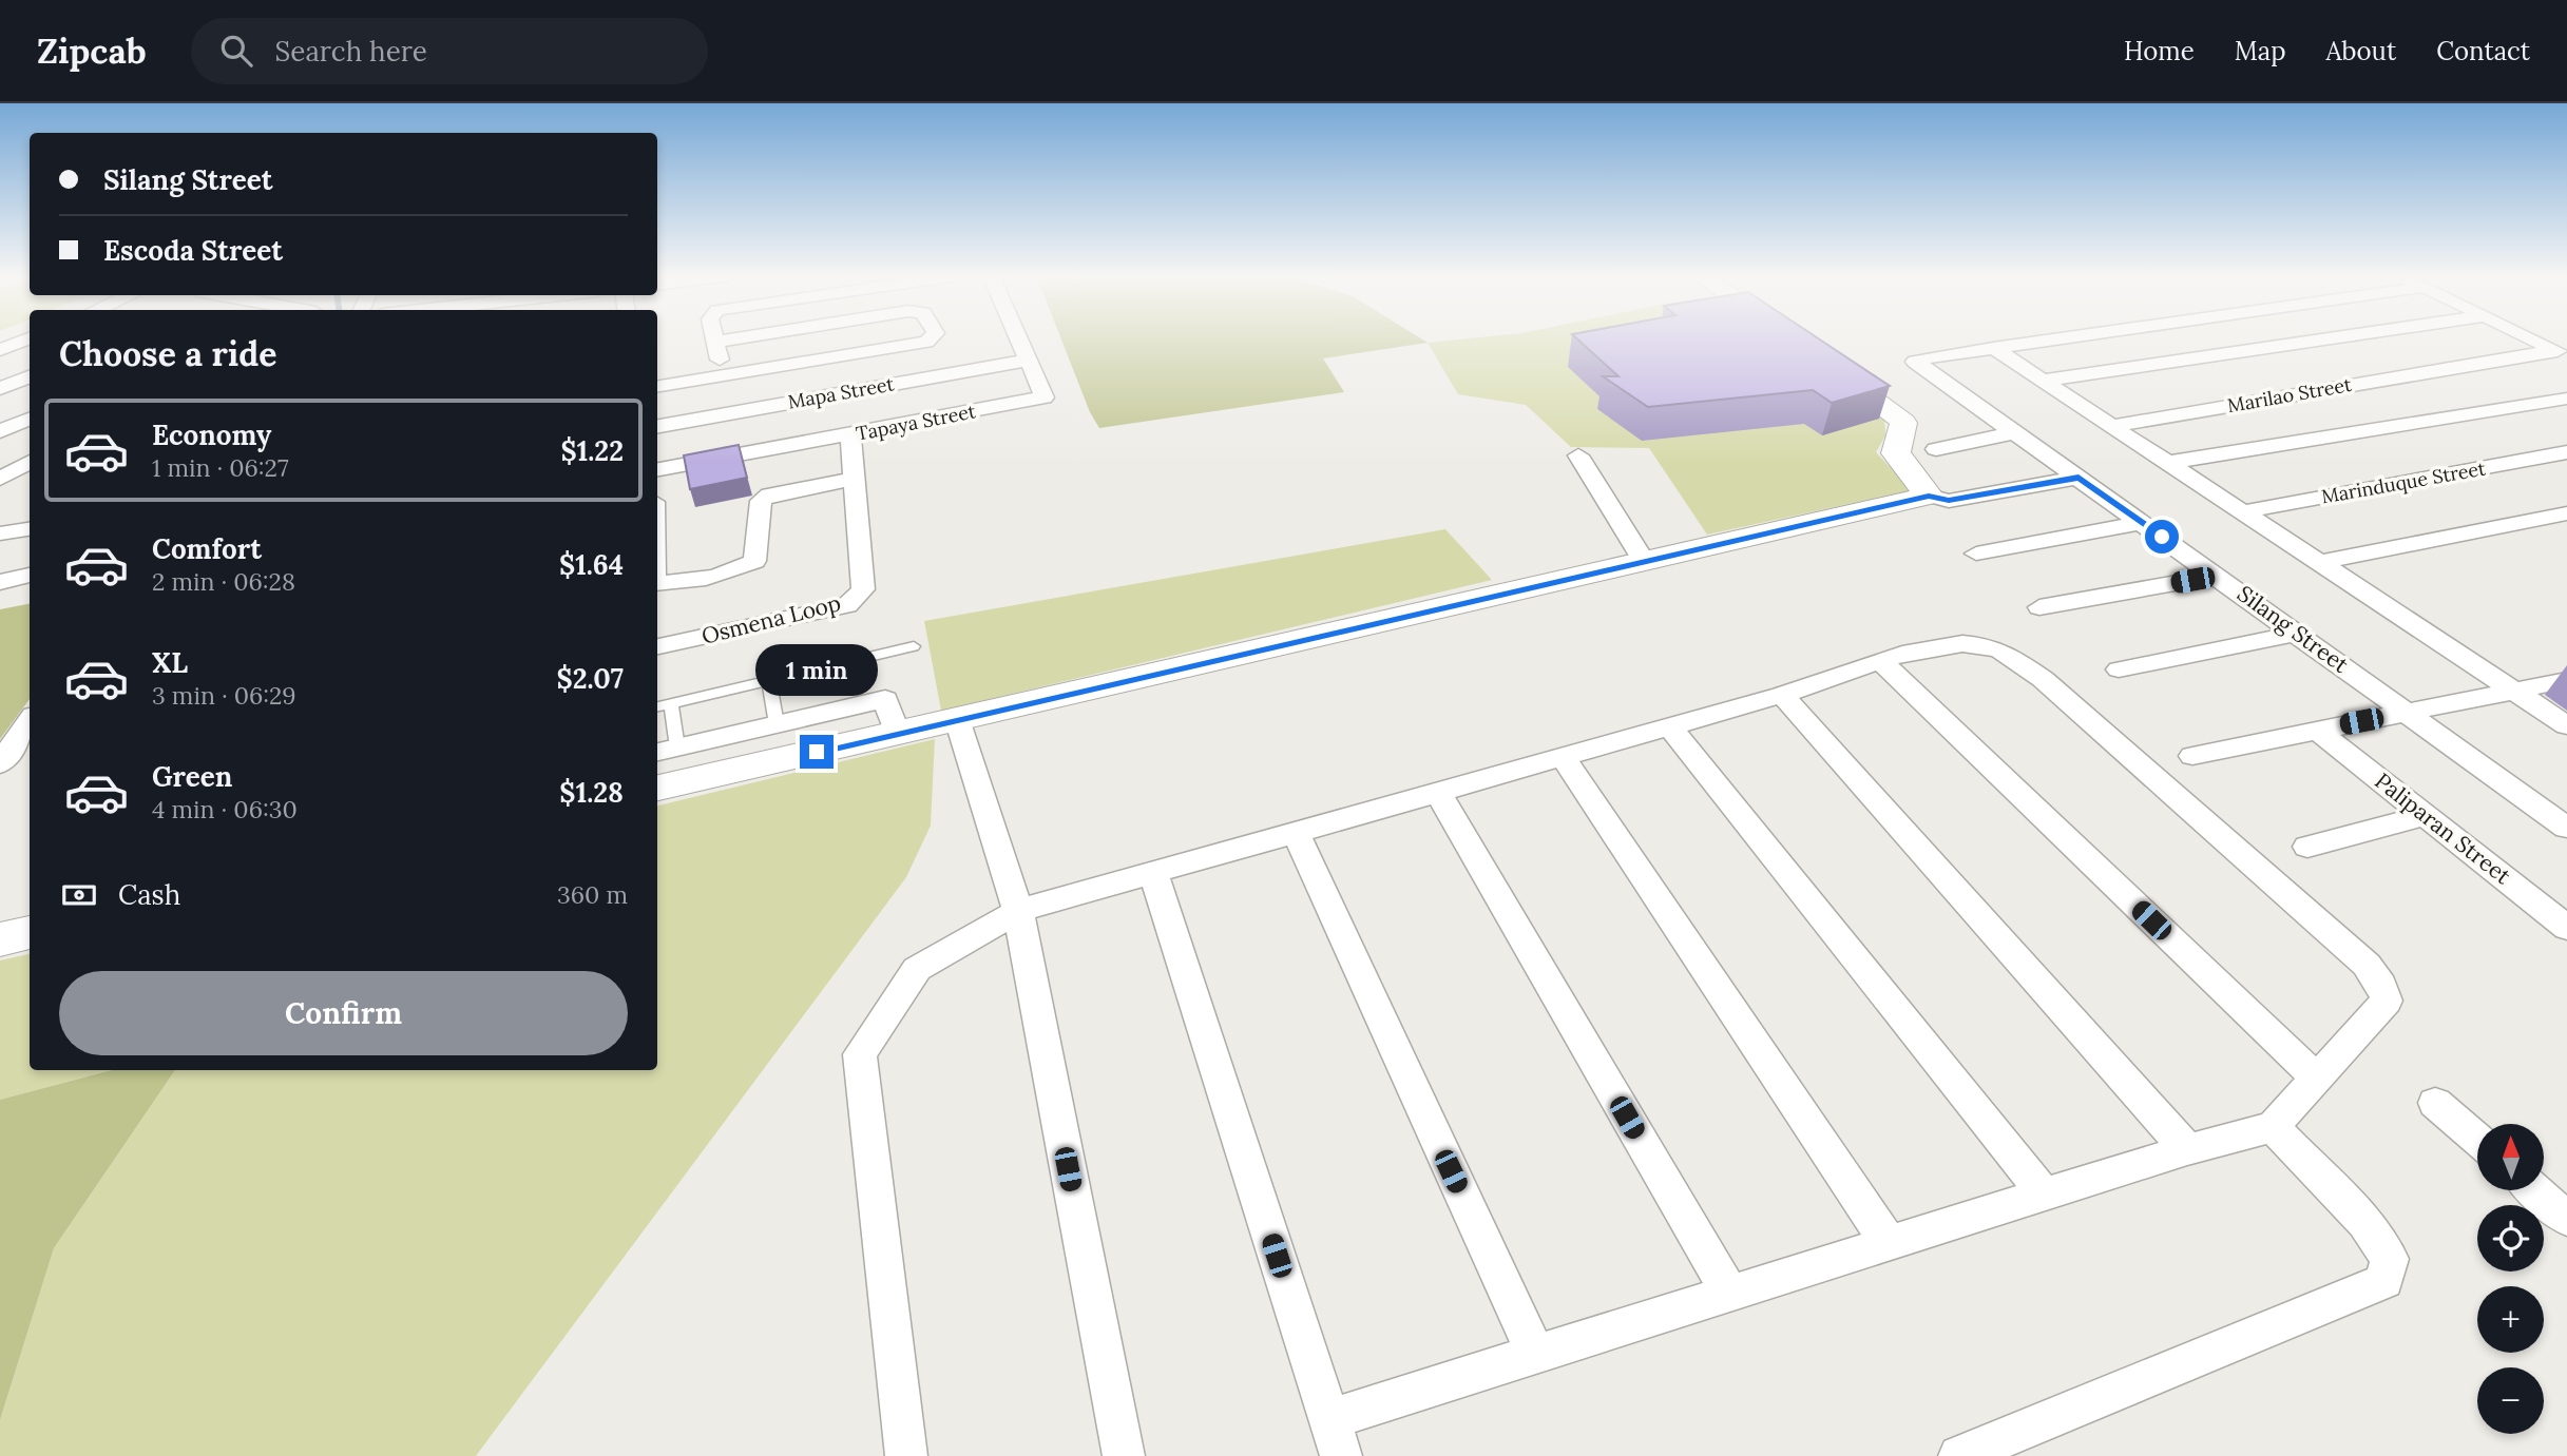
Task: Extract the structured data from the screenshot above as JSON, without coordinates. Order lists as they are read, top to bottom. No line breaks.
{"streets":{"street":["Mapa Street","Marilao Street","Tapaya Street","Marinduque Street","Osmena Loop","Silang Street","Paliparan Street"]},"crossings":[["Mapa Street","Tapaya Street"],["Tapaya Street","Osmena Loop"]],"north":"top","page":{"header":"Zipcab","search":"Search here","nav":["Home","Map","About","Contact"],"banner":["Silang Street","Escoda Street"],"heading":"Choose a ride","list":[{"name":"Economy","note":"1 min · 06:27","value":"$1.22"},{"name":"Comfort","note":"2 min · 06:28","value":"$1.64"},{"name":"XL","note":"3 min · 06:29","value":"$2.07"},{"name":"Green","note":"4 min · 06:30","value":"$1.28"}],"bubble":"1 min","pay":["Cash","360 m"],"buttons":"Confirm","map_buttons":["+","−"]}}
